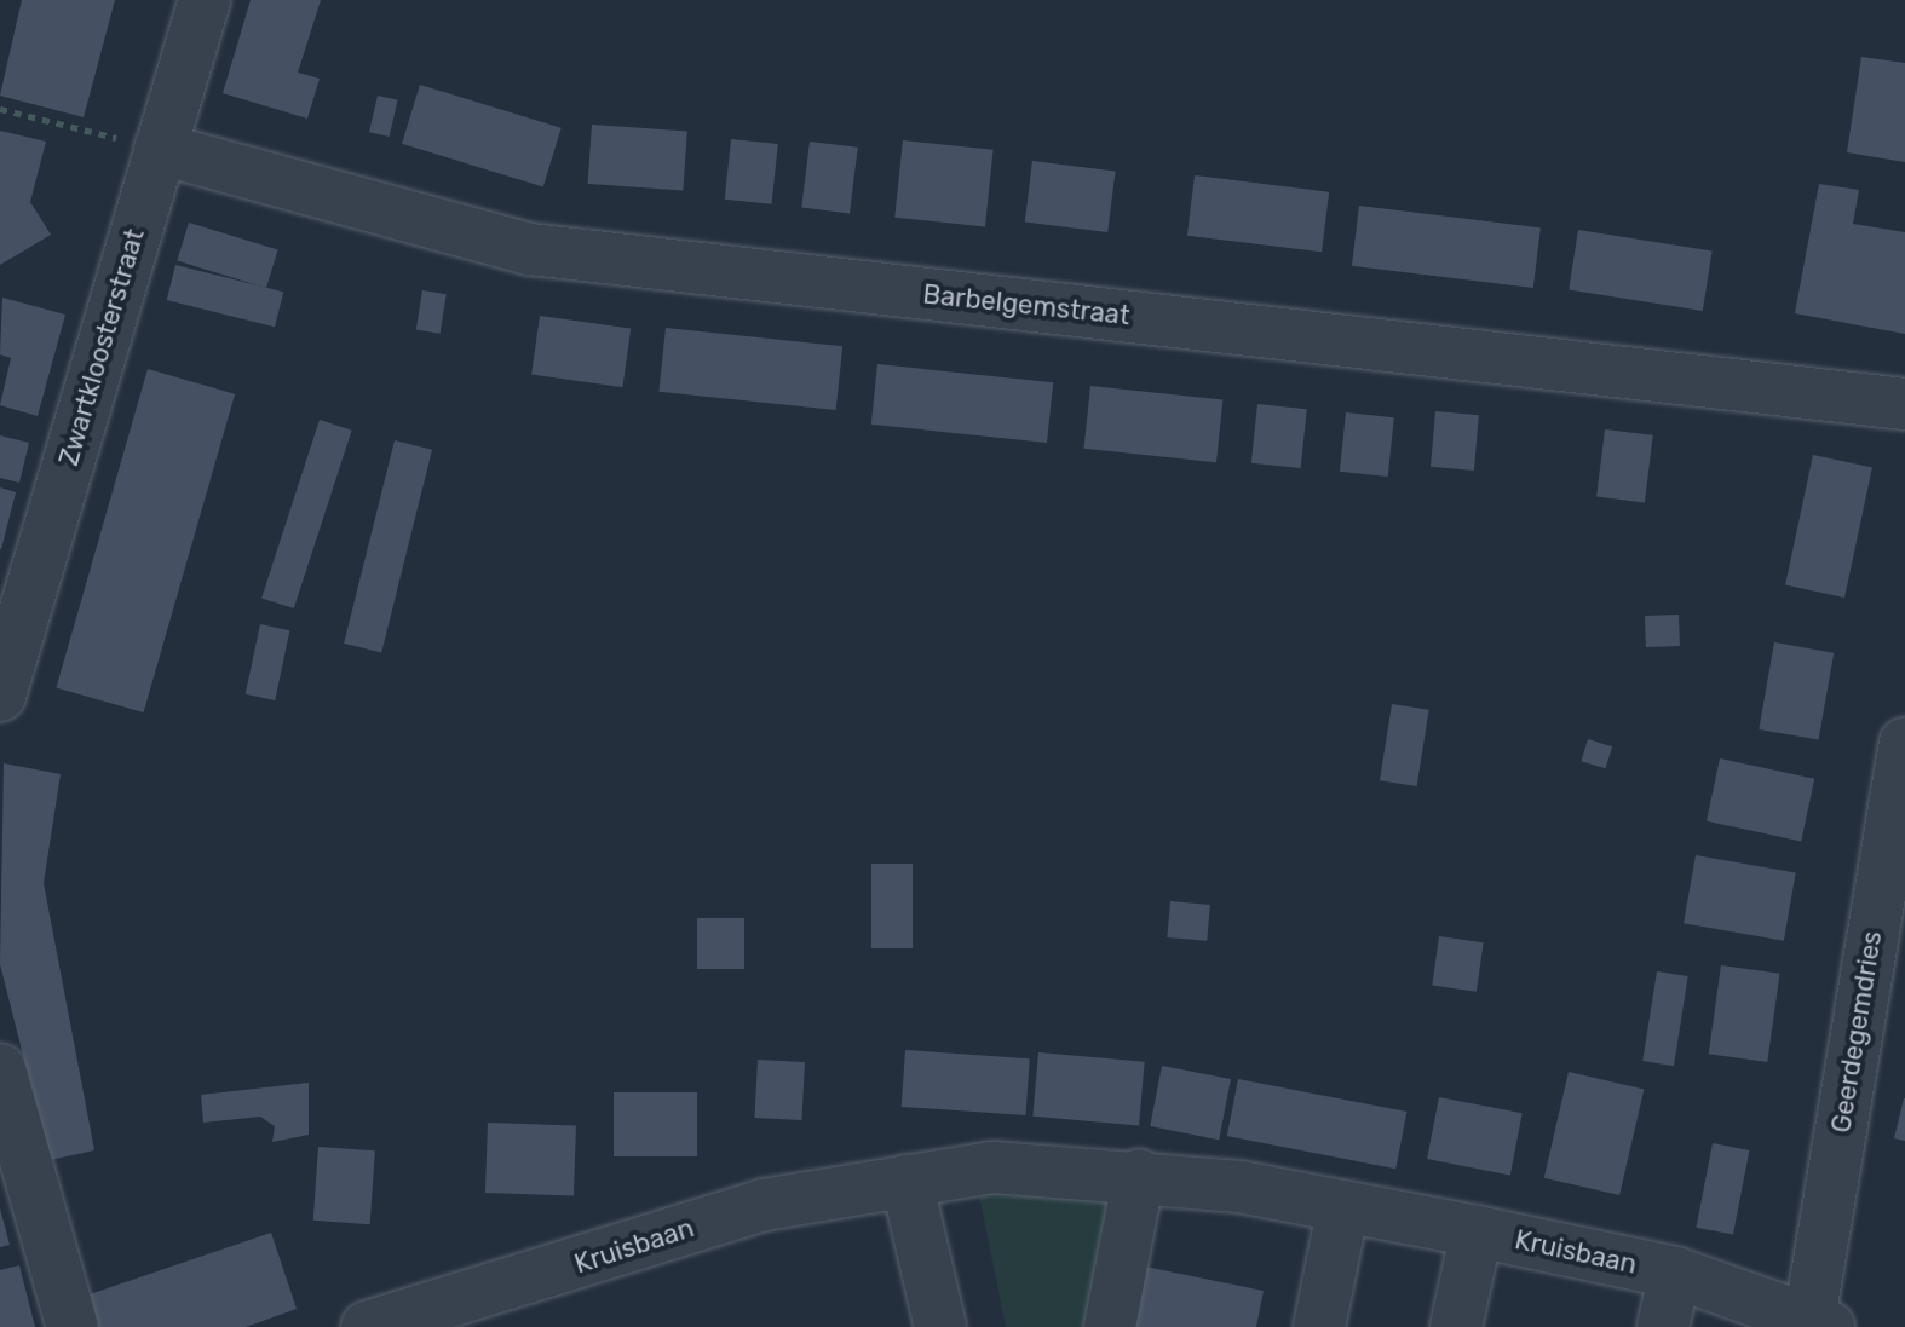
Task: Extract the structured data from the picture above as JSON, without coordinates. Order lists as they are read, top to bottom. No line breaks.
{"streets":{"street":["Barbelgemstraat","Zwartkloosterstraat","Geerdegemdries","Kruisbaan"]},"crossings":[["Barbelgemstraat","Zwartkloosterstraat"],["Geerdegemdries","Kruisbaan"]]}
